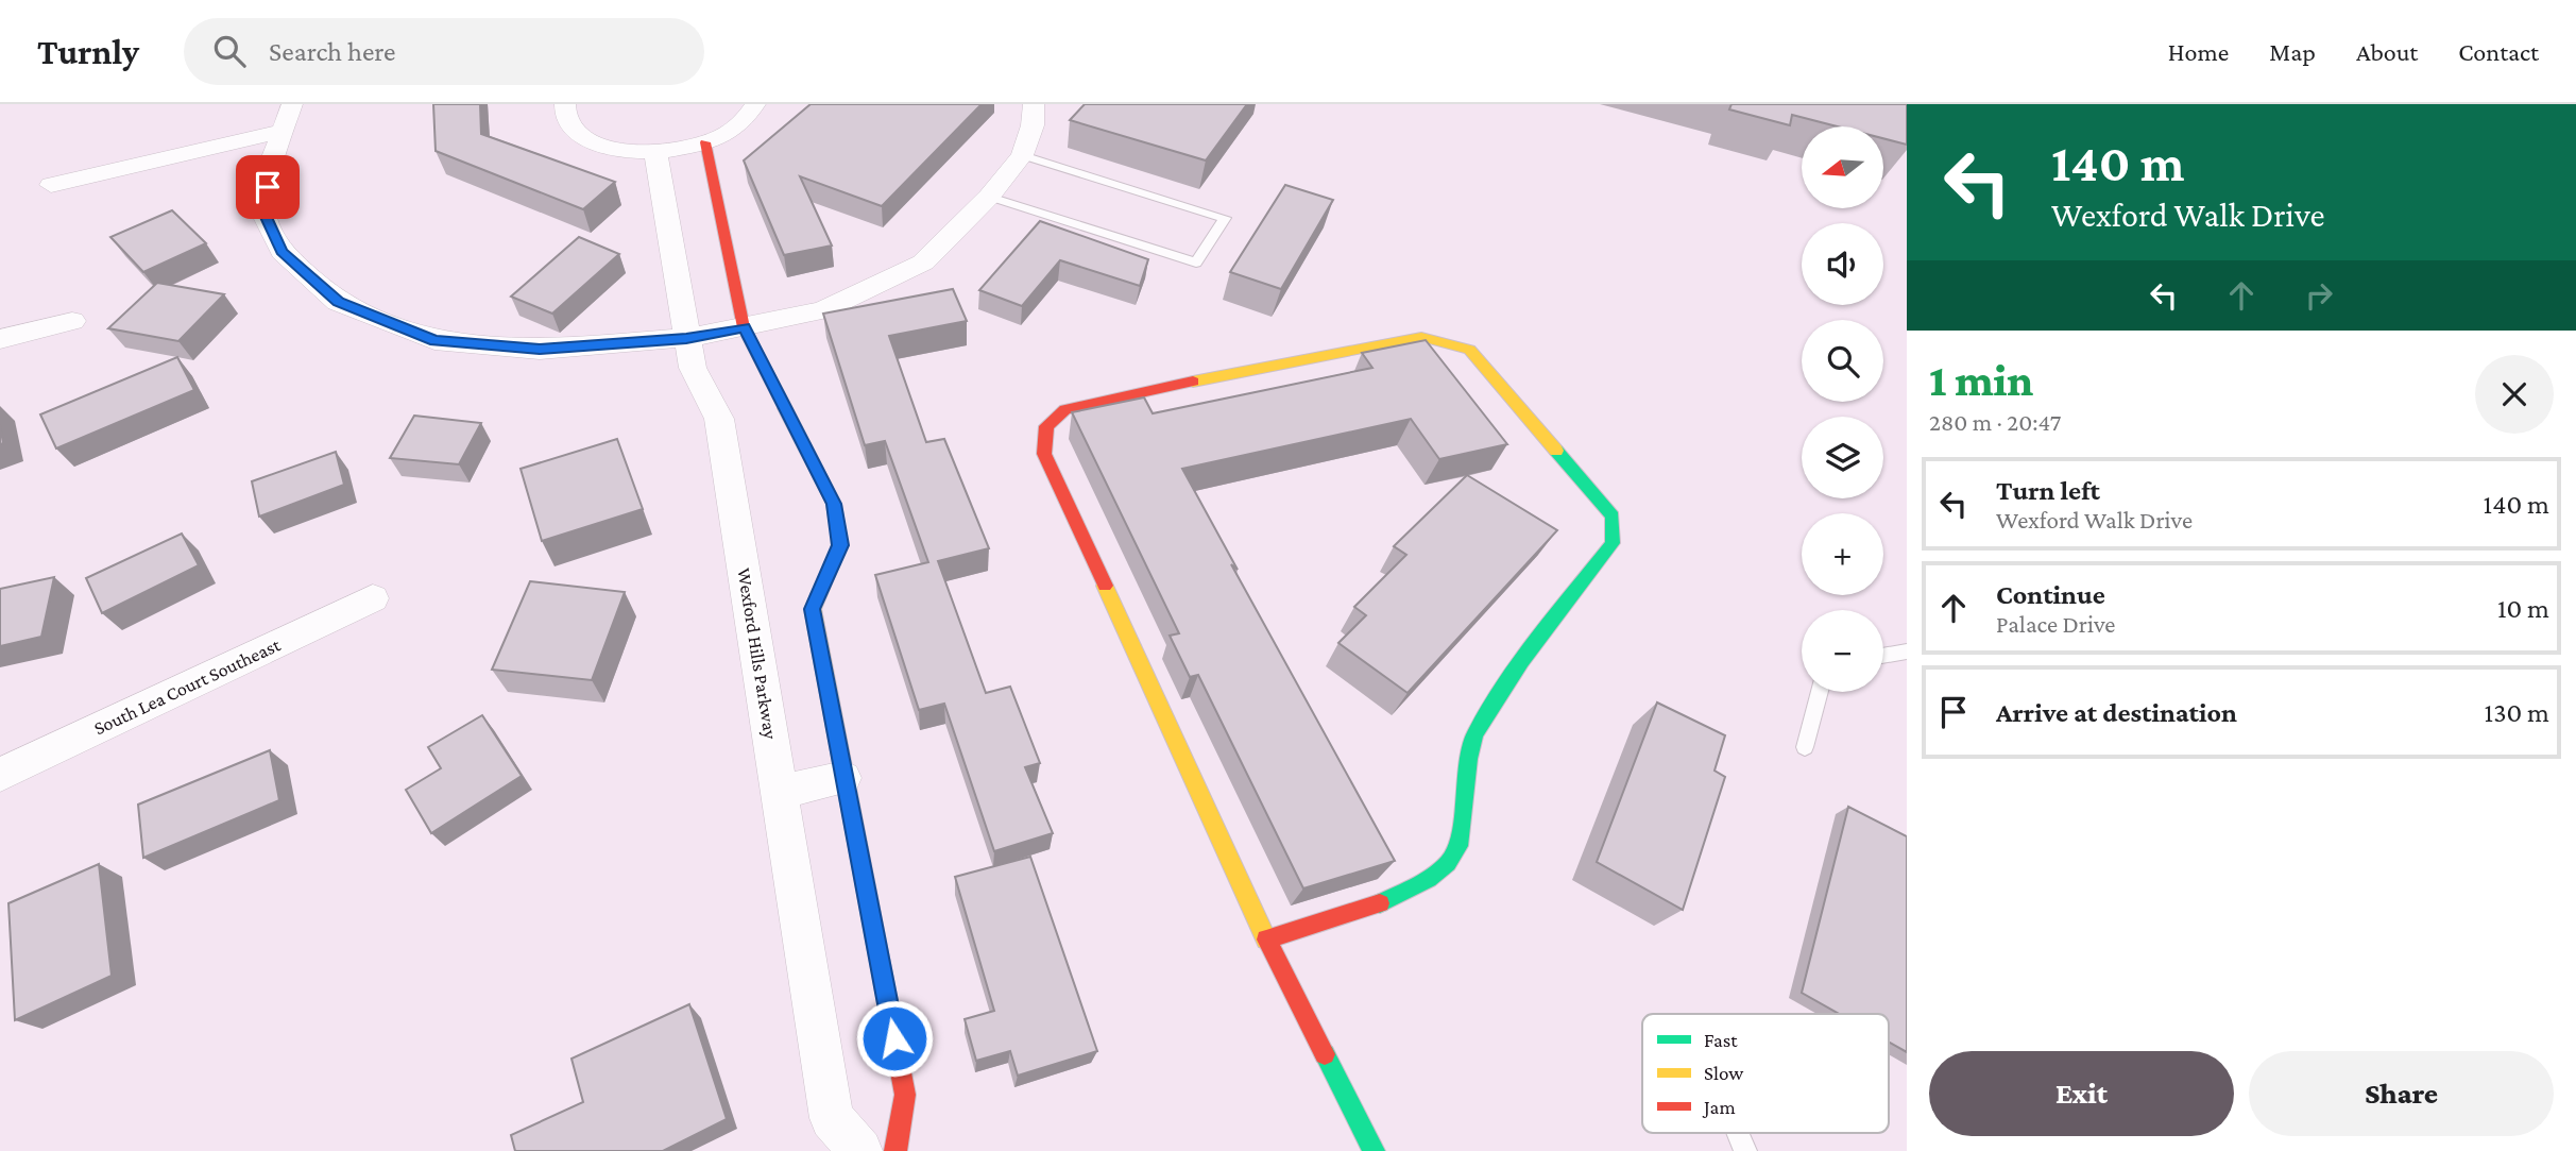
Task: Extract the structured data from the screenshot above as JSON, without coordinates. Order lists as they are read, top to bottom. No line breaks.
{"streets":{"street":["Wexford Hills Parkway","South Lea Court Southeast"]},"legend":["Fast","Slow","Jam"],"north":"left","page":{"header":"Turnly","search":"Search here","nav":["Home","Map","About","Contact"],"turn":["140 m","Wexford Walk Drive"],"map_buttons":["+","−"],"heading":["1 min","280 m · 20:47"],"list":[{"name":"Turn left","note":"Wexford Walk Drive","value":"140 m"},{"name":"Continue","note":"Palace Drive","value":"10 m"},{"name":"Arrive at destination","value":"130 m"}],"buttons":["Exit","Share"]}}
